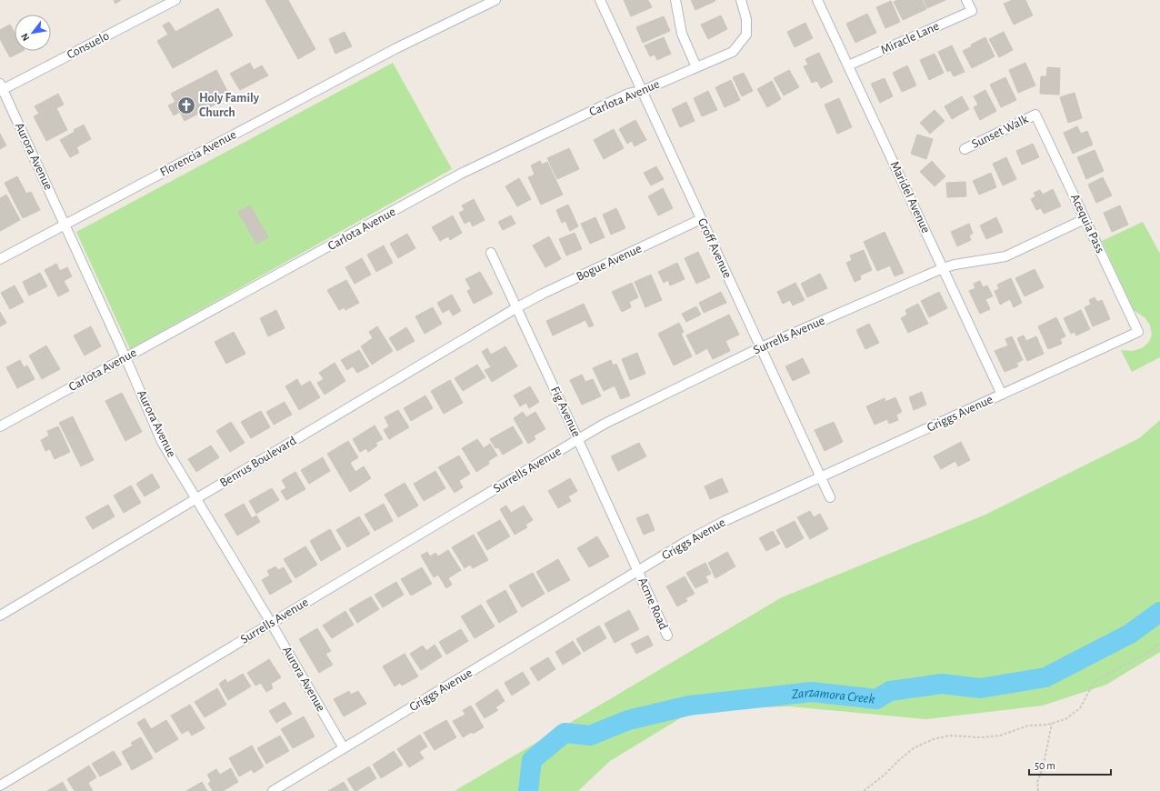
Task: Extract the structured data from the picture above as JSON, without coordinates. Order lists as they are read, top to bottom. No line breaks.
{"streets":{"street":["Miracle Lane","Consuelo","Carlota Avenue","Sunset Walk","Florencia Avenue","Aurora Avenue","Maridel Avenue","Acequia Pass","Groff Avenue","Bogue Avenue","Surrells Avenue","Fig Avenue","Griggs Avenue","Benrus Boulevard","Acme Road"]},"crossings":[["Miracle Lane","Maridel Avenue"],["Consuelo","Aurora Avenue"],["Carlota Avenue","Aurora Avenue"],["Carlota Avenue","Groff Avenue"],["Sunset Walk","Acequia Pass"],["Florencia Avenue","Aurora Avenue"],["Aurora Avenue","Surrells Avenue"],["Aurora Avenue","Griggs Avenue"],["Aurora Avenue","Benrus Boulevard"],["Maridel Avenue","Surrells Avenue"],["Maridel Avenue","Griggs Avenue"],["Acequia Pass","Surrells Avenue"],["Acequia Pass","Griggs Avenue"],["Groff Avenue","Bogue Avenue"],["Groff Avenue","Surrells Avenue"],["Groff Avenue","Griggs Avenue"],["Bogue Avenue","Fig Avenue"],["Bogue Avenue","Benrus Boulevard"],["Surrells Avenue","Fig Avenue"],["Fig Avenue","Griggs Avenue"],["Fig Avenue","Benrus Boulevard"],["Fig Avenue","Acme Road"],["Griggs Avenue","Acme Road"]],"water":["Zarzamora Creek"],"places":{"church":["Holy Family Church"]},"scale_bar":"50 m","north":"bottom left"}
